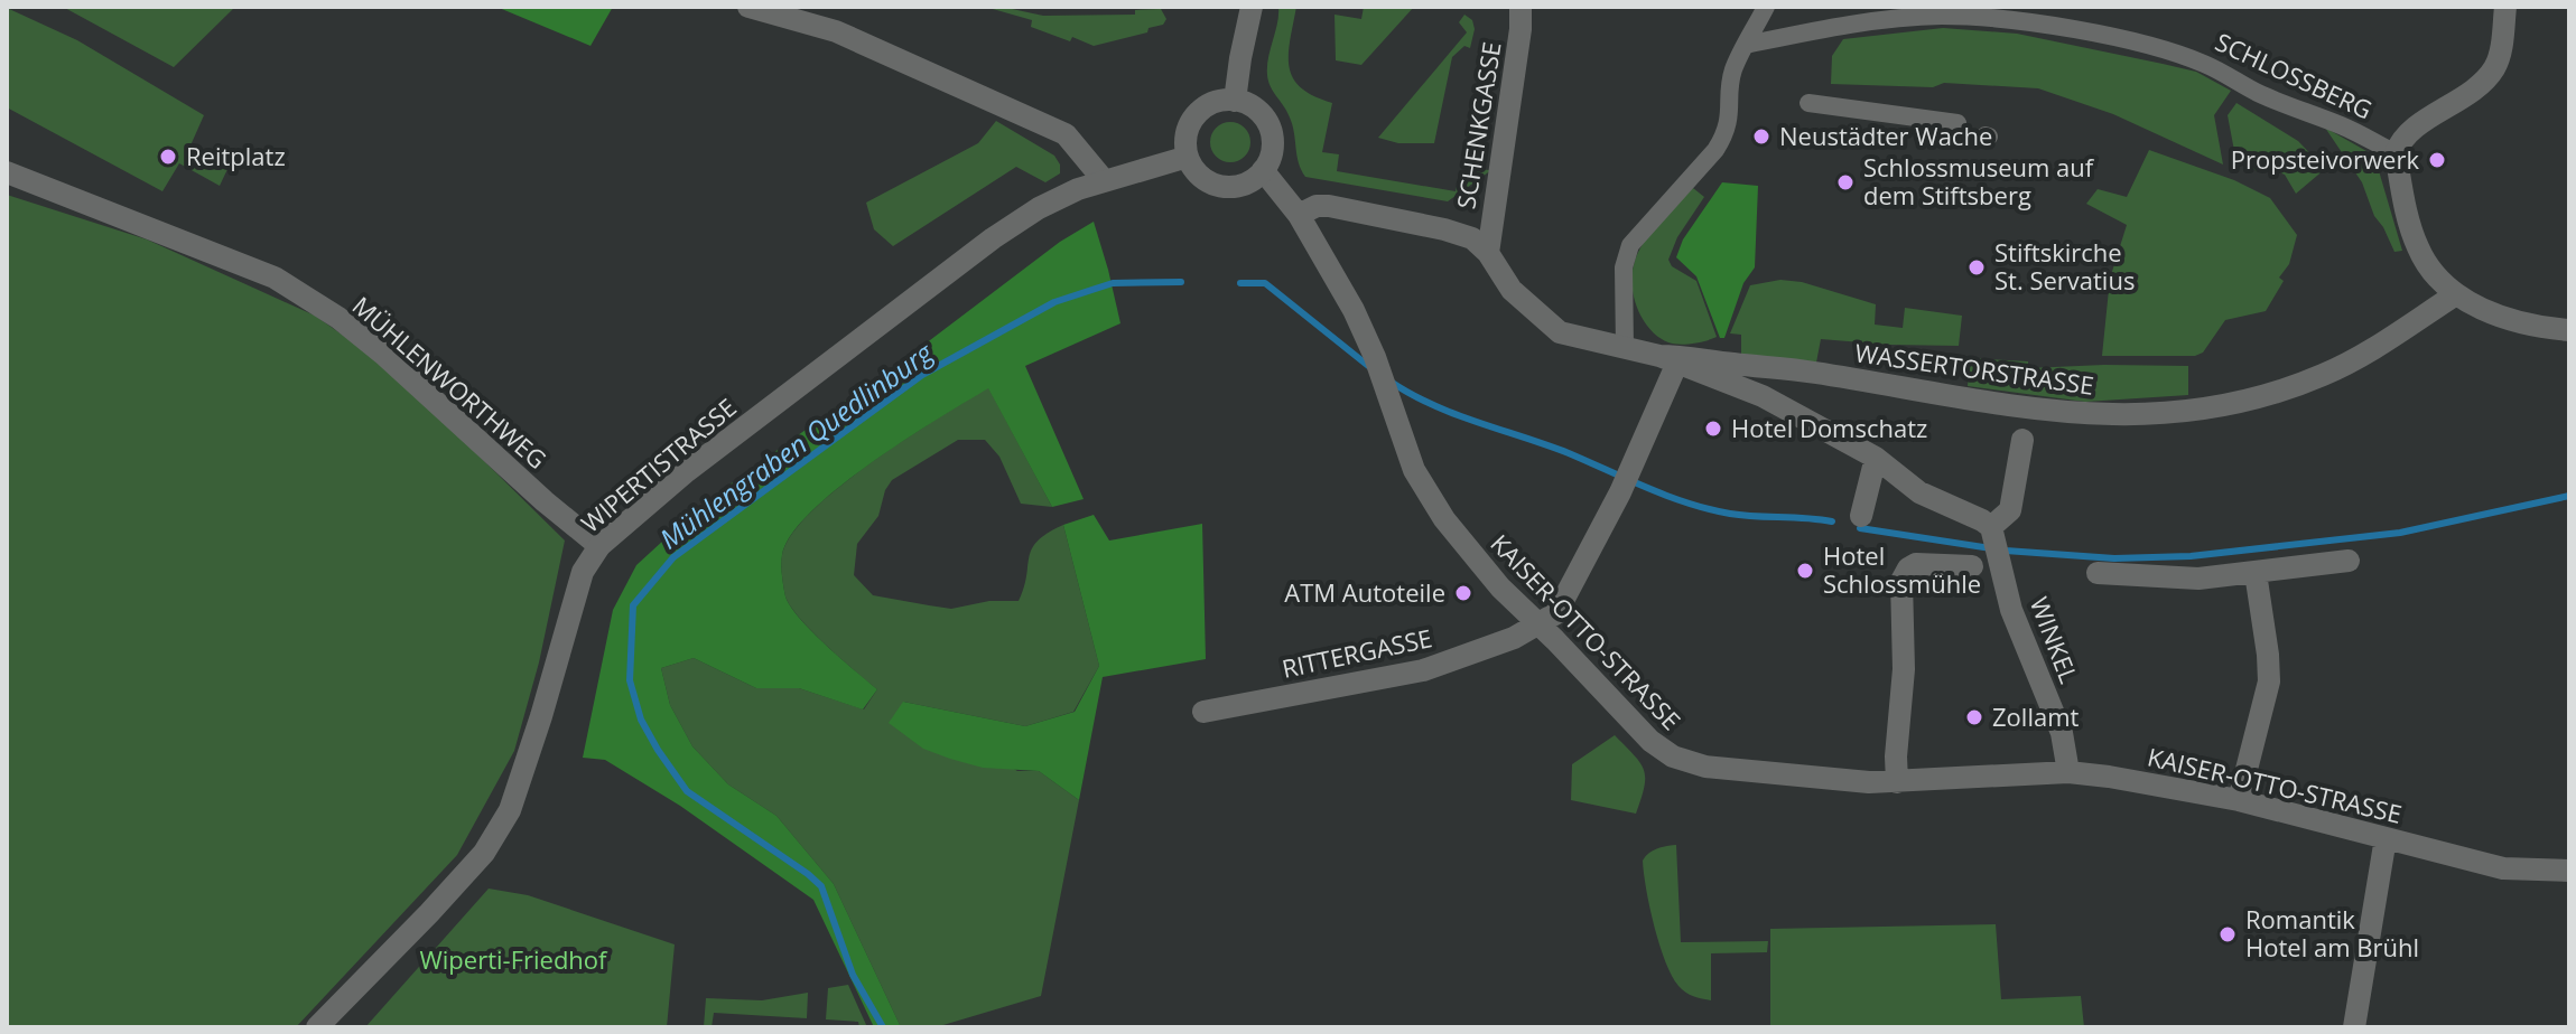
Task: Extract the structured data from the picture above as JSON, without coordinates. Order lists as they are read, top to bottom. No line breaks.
{"streets":{"street":["SCHLOSSBERG","SCHENKGASSE","WASSERTORSTRASSE","MÜHLENWORTHWEG","WIPERTISTRASSE","KAISER-OTTO-STRASSE","WINKEL","RITTERGASSE"]},"crossings":[["WASSERTORSTRASSE","RITTERGASSE"],["MÜHLENWORTHWEG","WIPERTISTRASSE"],["WIPERTISTRASSE","KAISER-OTTO-STRASSE"],["KAISER-OTTO-STRASSE","WINKEL"],["KAISER-OTTO-STRASSE","RITTERGASSE"]],"water":["Mühlengraben Quedlinburg"],"parks":["Wiperti-Friedhof"],"places":["Neustädter Wache","Reitplatz","Propsteivorwerk","Schlossmuseum auf dem Stiftsberg","Stiftskirche St. Servatius","Hotel Domschatz","Hotel Schlossmühle","ATM Autoteile","Zollamt","Romantik Hotel am Brühl"]}
